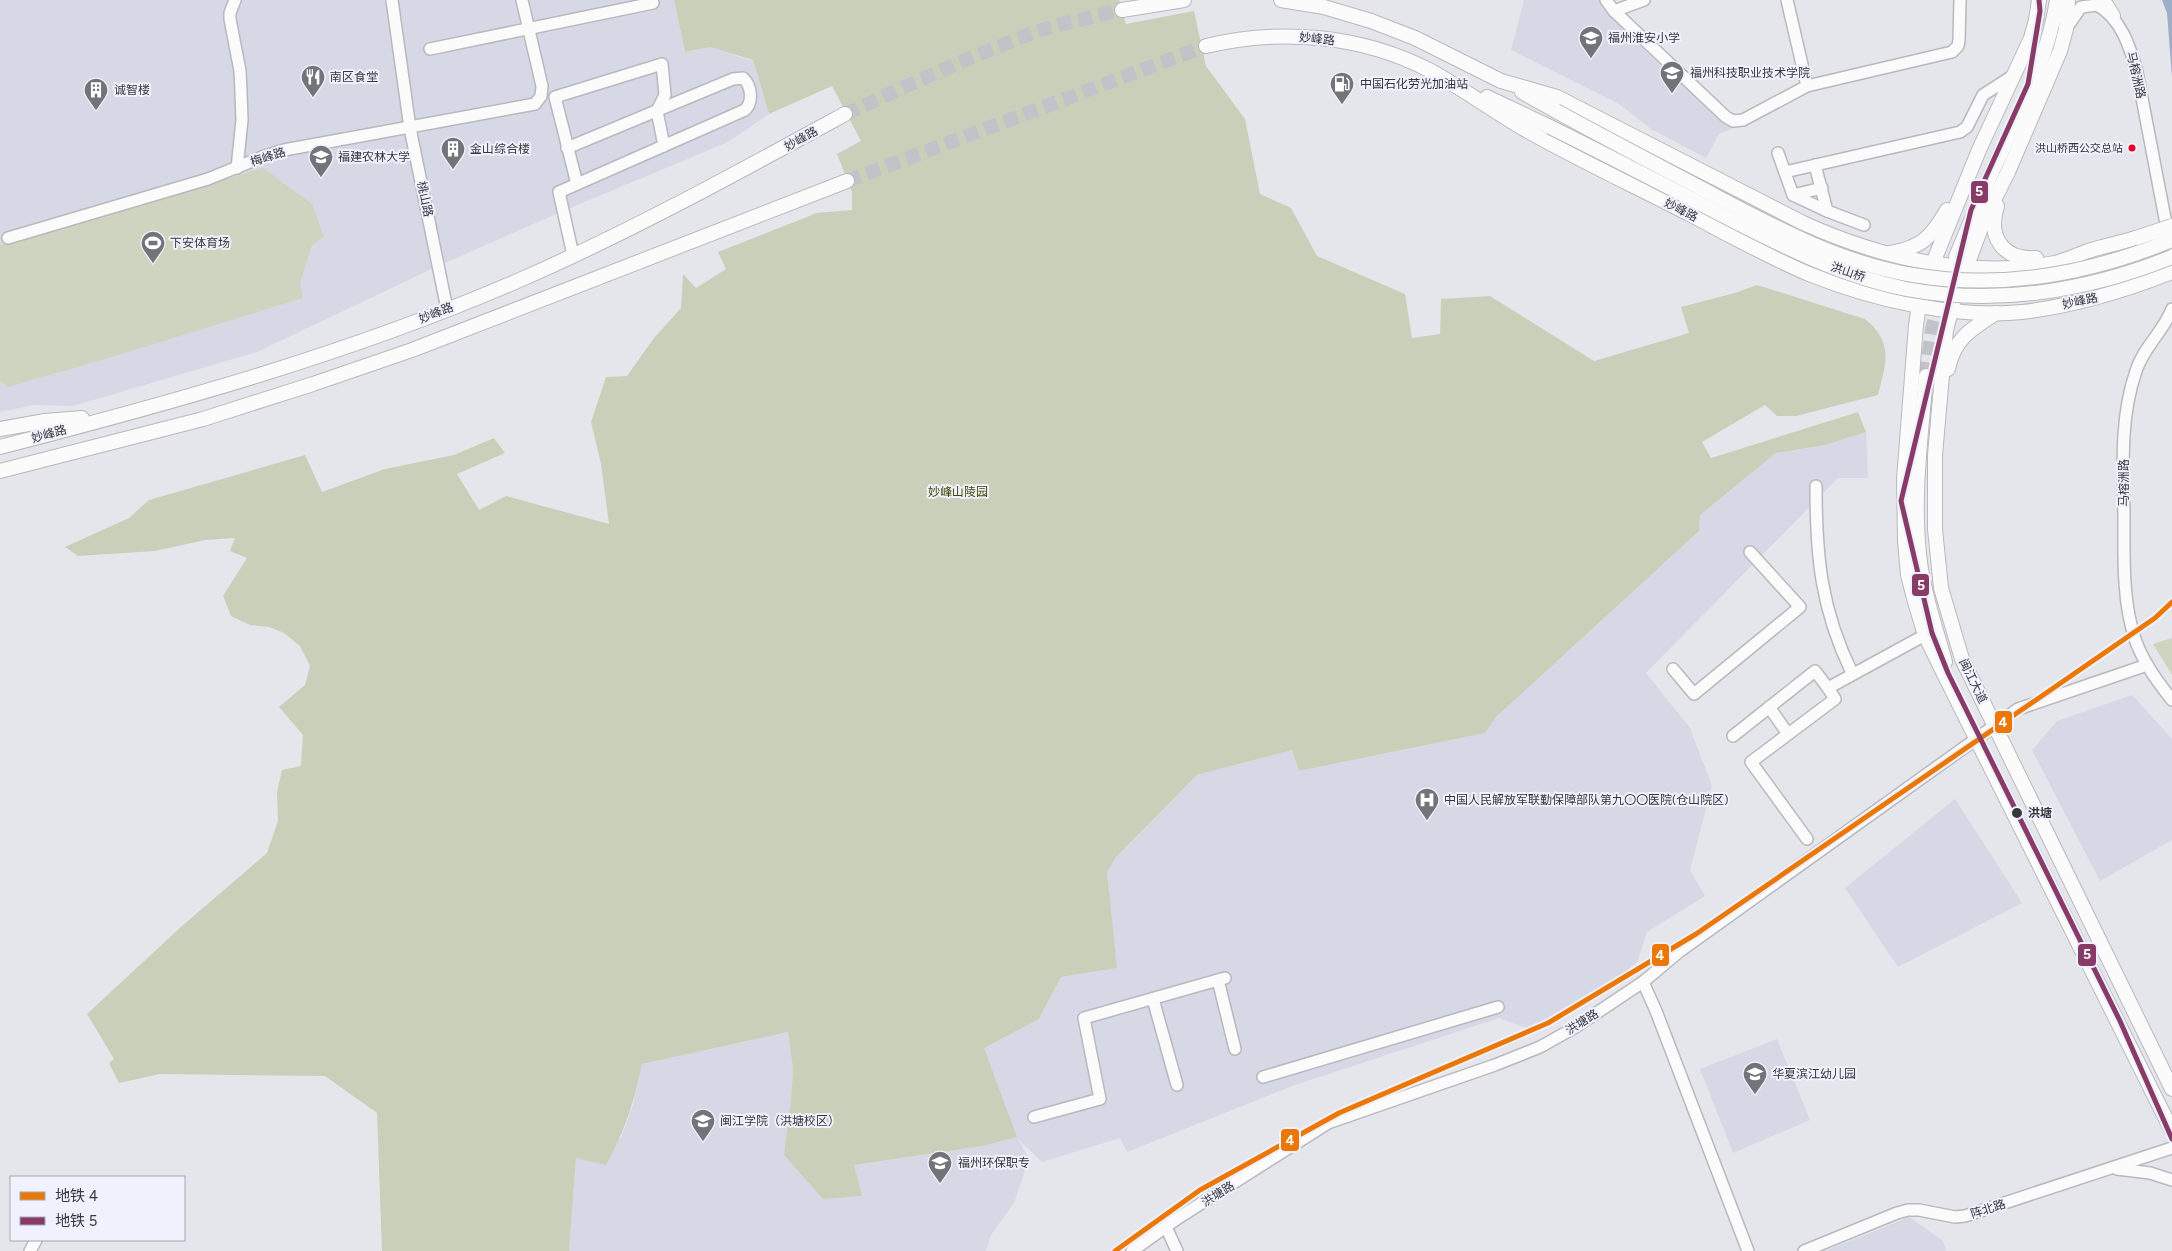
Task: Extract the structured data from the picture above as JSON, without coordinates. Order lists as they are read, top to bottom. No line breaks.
{"streets":{"main road":["妙峰路","洪山桥","闽江大道"],"street":["马榕洲路","梅峰路","桃山路","洪塘路","阵北路"]},"crossings":[["妙峰路","桃山路"],["妙峰路","洪山桥"],["妙峰路","闽江大道"],["马榕洲路","洪山桥"],["马榕洲路","洪塘路"],["梅峰路","桃山路"],["闽江大道","洪塘路"]],"parks":["妙峰山陵园"],"places":{"school or university":["福州淮安小学","福州科技职业技术学院","福建农林大学","华夏滨江幼儿园","闽江学院（洪塘校区）","福州环保职专"],"restaurant":["南区食堂"],"fuel station":["中国石化劳光加油站"],"building":["诚智楼","金山综合楼"],"other":["洪山桥西公交总站","洪塘"],"sports":["下安体育场"],"hospital":["中国人民解放军联勤保障部队第九〇〇医院(仓山院区)"]},"lines":["metro line 5","metro line 4"],"legend":["地铁 4","地铁 5"]}
